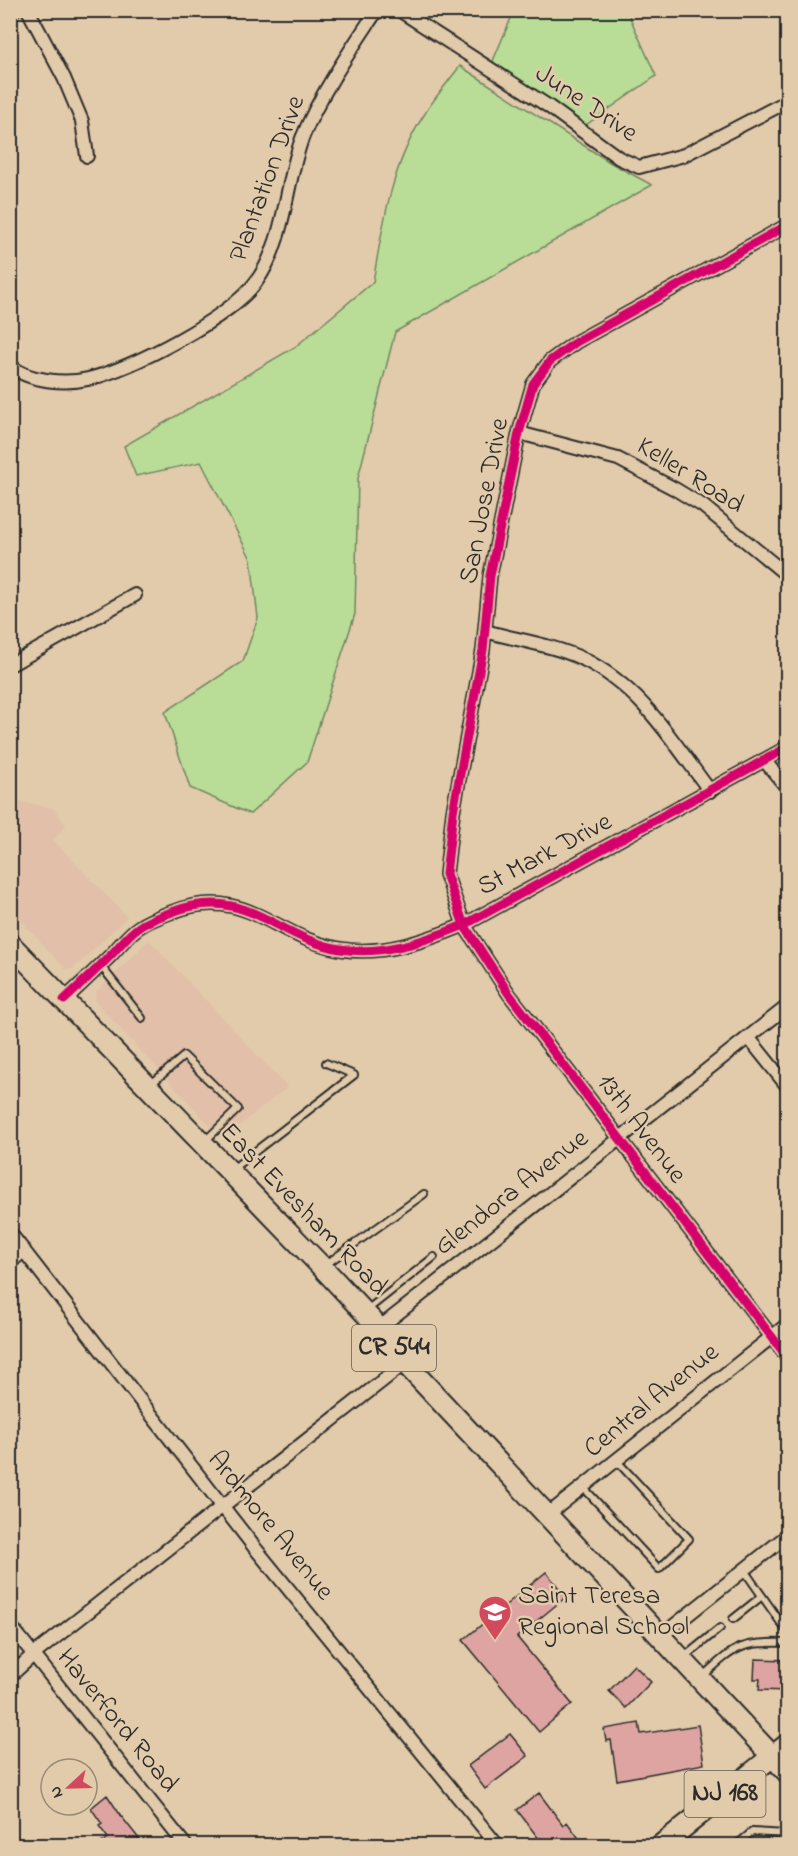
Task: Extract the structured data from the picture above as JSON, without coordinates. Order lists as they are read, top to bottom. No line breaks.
{"streets":{"main road":["East Evesham Road","CR 544","NJ 168"],"street":["June Drive","Plantation Drive","Keller Road","San Jose Drive","St Mark Drive","13th Avenue","Glendora Avenue","Central Avenue","Ardmore Avenue","Haverford Road"]},"crossings":[["Keller Road","San Jose Drive"],["San Jose Drive","St Mark Drive"],["San Jose Drive","13th Avenue"],["St Mark Drive","13th Avenue"],["St Mark Drive","East Evesham Road"],["13th Avenue","Glendora Avenue"],["13th Avenue","Central Avenue"],["Glendora Avenue","East Evesham Road"],["East Evesham Road","CR 544"],["East Evesham Road","Central Avenue"],["East Evesham Road","NJ 168"],["CR 544","NJ 168"]],"places":{"school or university":["Saint Teresa Regional School"]},"north":"left"}
